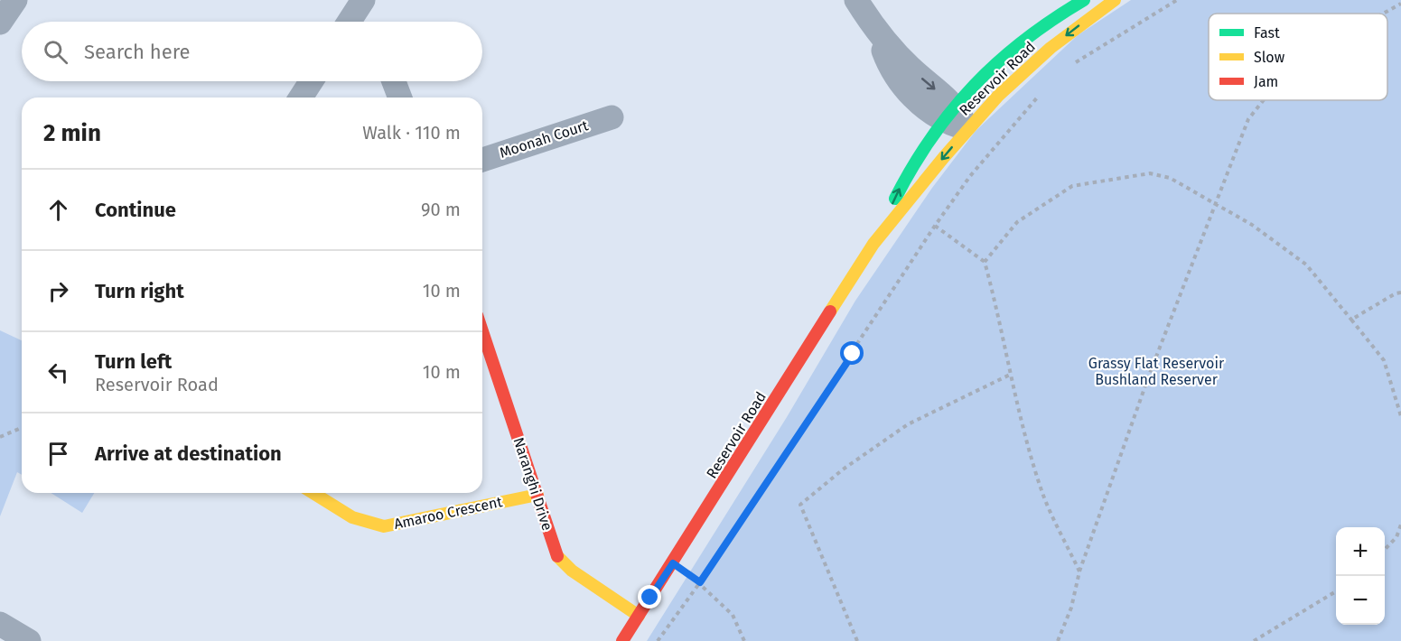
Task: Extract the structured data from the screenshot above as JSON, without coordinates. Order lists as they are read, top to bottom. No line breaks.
{"streets":{"main road":["Reservoir Road","Naranghi Drive","Amaroo Crescent"],"street":["Moonah Court"]},"crossings":[["Reservoir Road","Naranghi Drive"],["Naranghi Drive","Amaroo Crescent"]],"parks":["Grassy Flat Reservoir Bushland Reserver"],"legend":["Fast","Slow","Jam"],"page":{"search":"Search here","heading":["2 min","Walk · 110 m"],"list":[["Continue","90 m"],["Turn right","10 m"],["Turn left","Reservoir Road","10 m"],"Arrive at destination"],"map_buttons":["+","−"]}}
